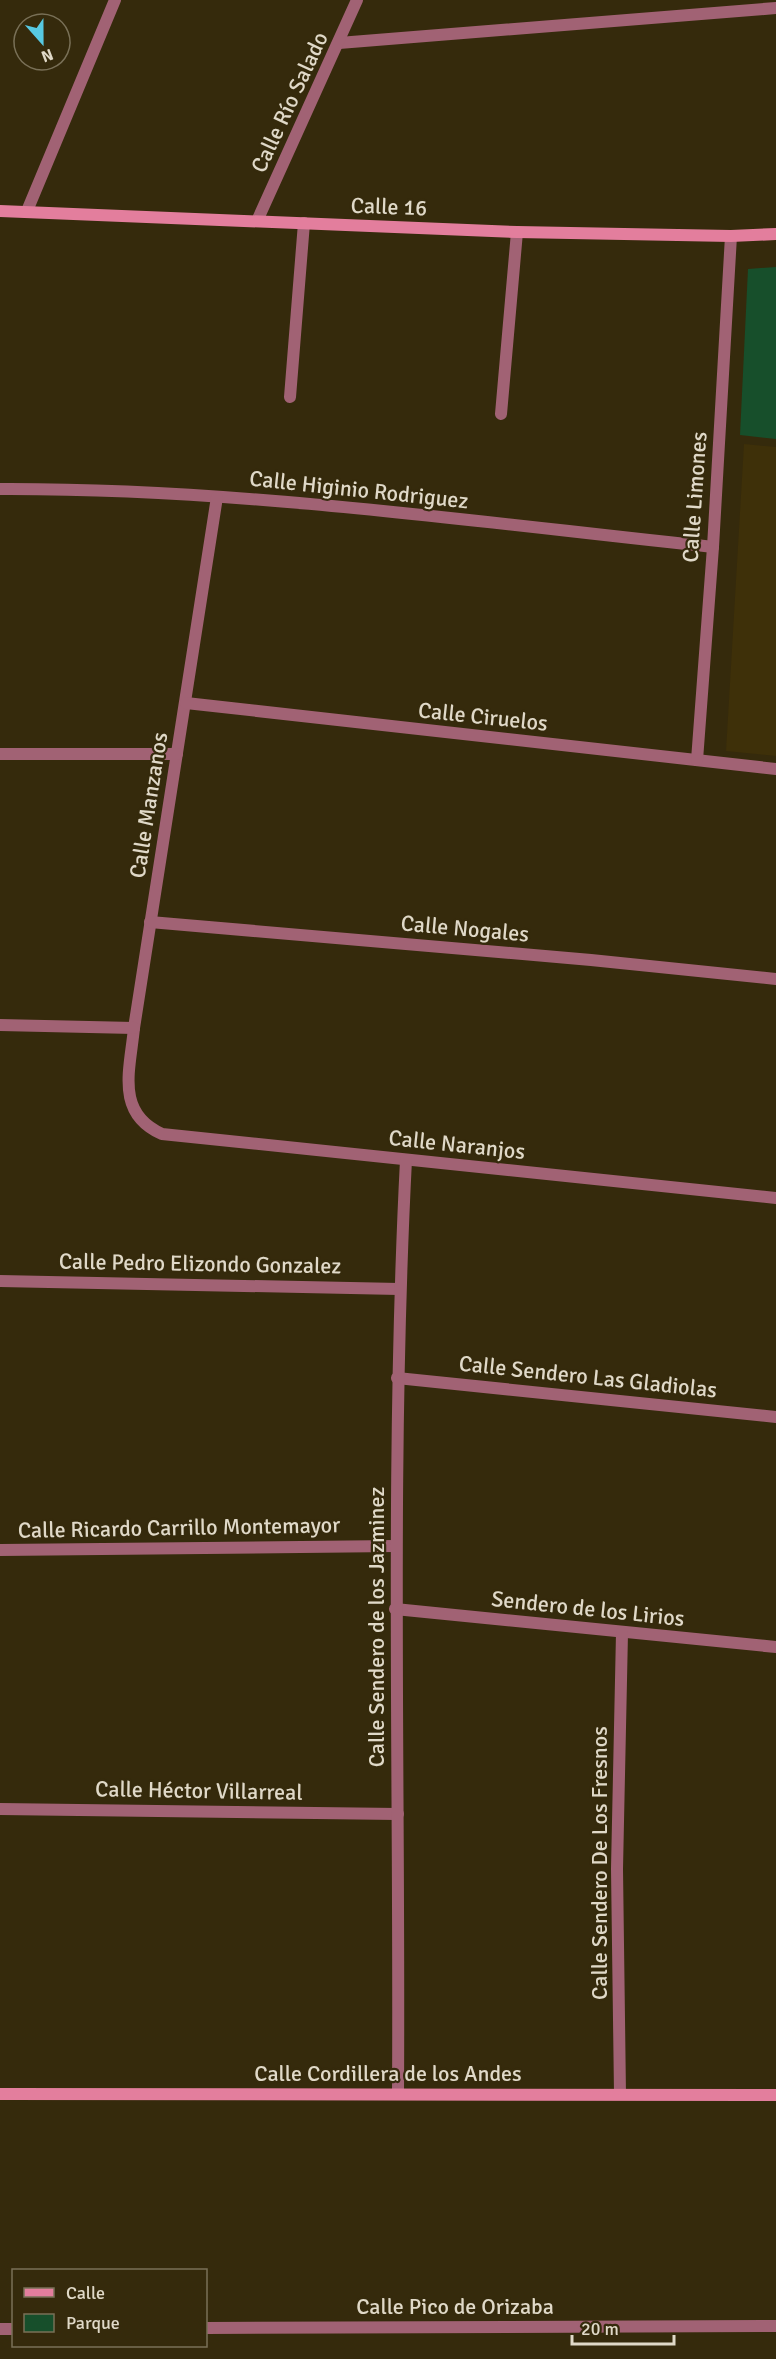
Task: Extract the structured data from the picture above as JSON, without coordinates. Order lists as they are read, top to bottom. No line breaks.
{"streets":{"street":["Calle Río Salado","Calle 16","Calle Higinio Rodriguez","Calle Limones","Calle Ciruelos","Calle Manzanos","Calle Nogales","Calle Naranjos","Calle Pedro Elizondo Gonzalez","Calle Sendero Las Gladiolas","Calle Ricardo Carrillo Montemayor","Sendero de los Lirios","Calle Sendero de los Jazminez","Calle Héctor Villarreal","Calle Sendero De Los Fresnos","Calle Cordillera de los Andes","Calle Pico de Orizaba"]},"crossings":[["Calle Río Salado","Calle 16"],["Calle 16","Calle Limones"],["Calle Higinio Rodriguez","Calle Limones"],["Calle Higinio Rodriguez","Calle Manzanos"],["Calle Limones","Calle Ciruelos"],["Calle Ciruelos","Calle Manzanos"],["Calle Manzanos","Calle Nogales"],["Calle Manzanos","Calle Naranjos"],["Calle Naranjos","Calle Sendero de los Jazminez"],["Calle Pedro Elizondo Gonzalez","Calle Sendero de los Jazminez"],["Calle Sendero Las Gladiolas","Calle Sendero de los Jazminez"],["Calle Ricardo Carrillo Montemayor","Calle Sendero de los Jazminez"],["Sendero de los Lirios","Calle Sendero de los Jazminez"],["Sendero de los Lirios","Calle Sendero De Los Fresnos"],["Calle Sendero de los Jazminez","Calle Héctor Villarreal"],["Calle Sendero de los Jazminez","Calle Cordillera de los Andes"],["Calle Sendero De Los Fresnos","Calle Cordillera de los Andes"]],"legend":["Calle","Parque"],"scale_bar":"20 m","north":"bottom"}
